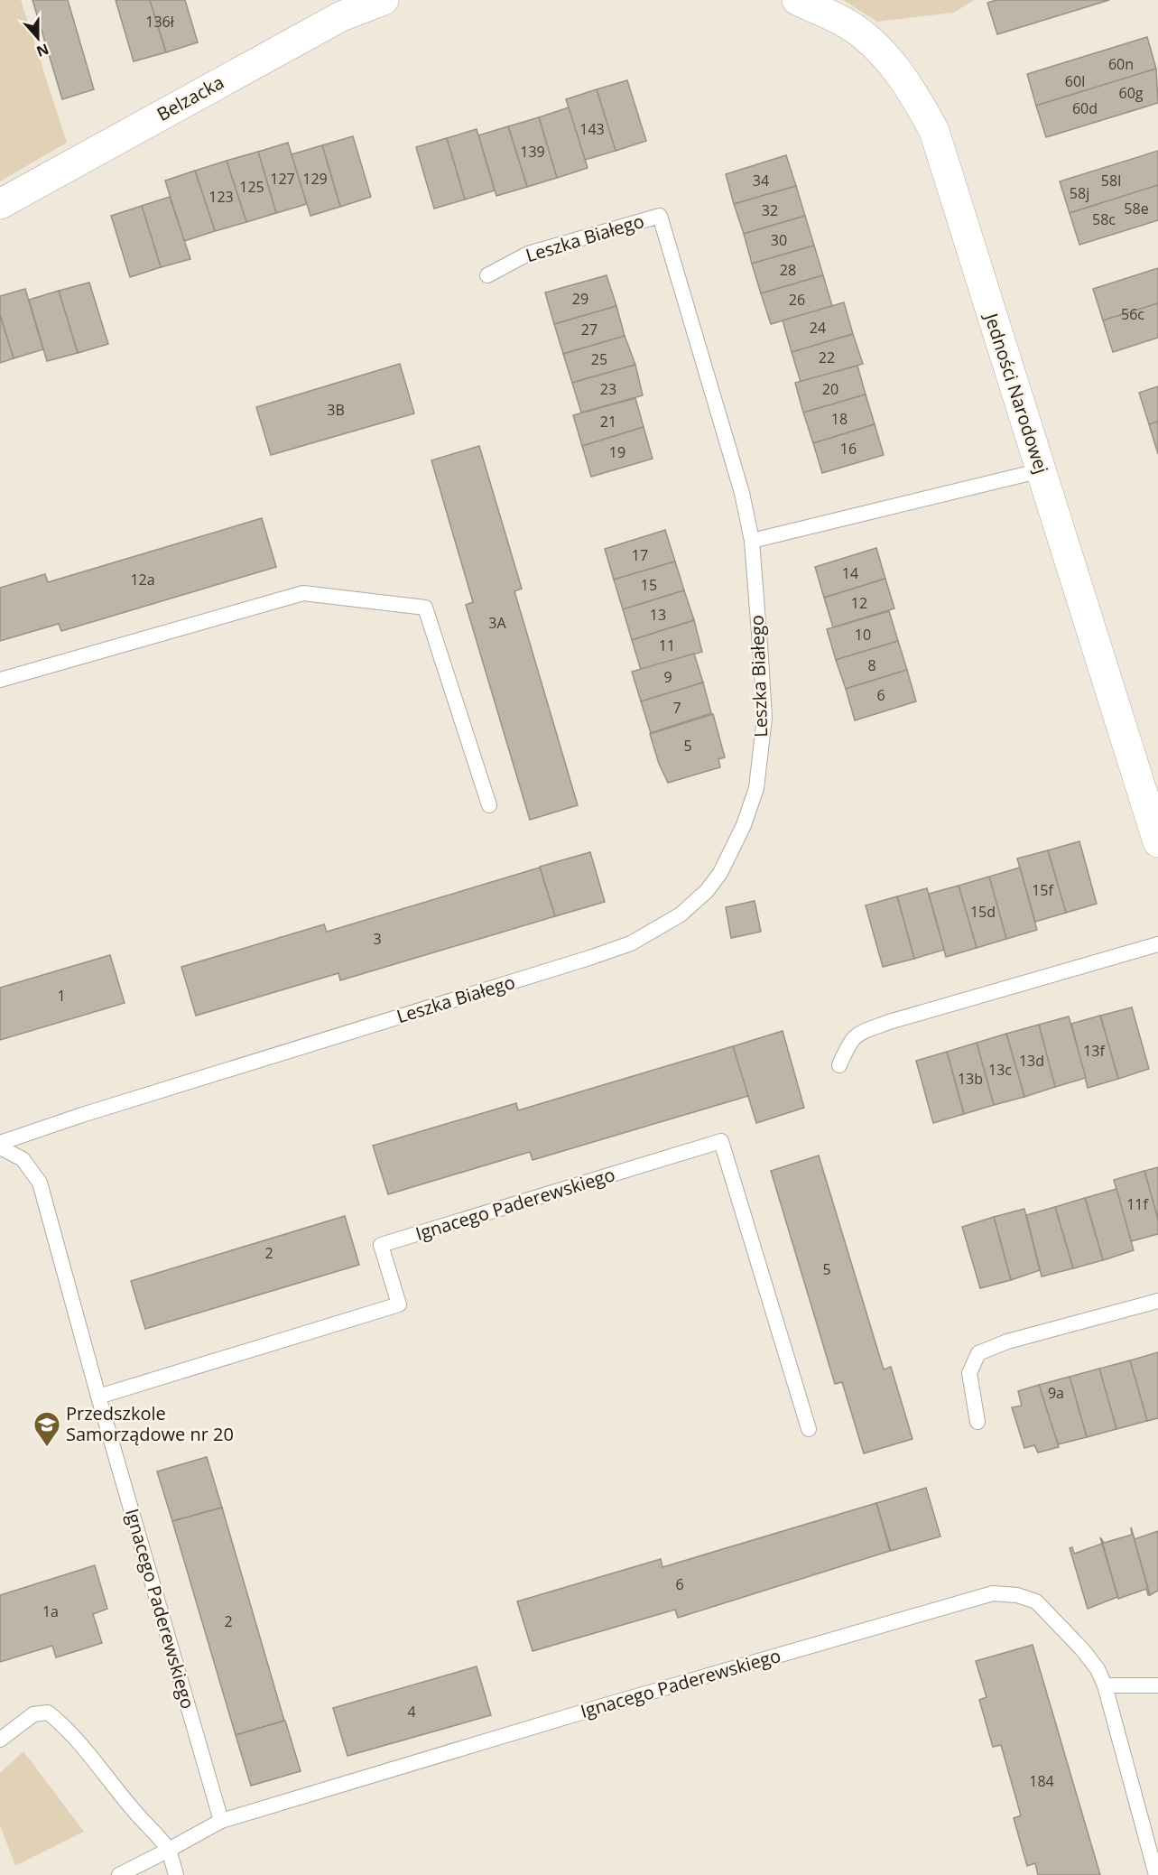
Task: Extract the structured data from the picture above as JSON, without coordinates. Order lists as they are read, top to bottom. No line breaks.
{"streets":{"street":["Belzacka","Jedności Narodowej"],"lane":["Leszka Białego","Ignacego Paderewskiego"]},"places":{"school or university":["Przedszkole Samorządowe nr 20"]},"house_numbers":["136ł","60n","60l","60g","60d","143","139","127","129","34","58l","125","58j","123","58e","32","58c","30","28","29","26","56c","24","27","22","25","23","20","3B","18","21","16","19","17","14","12a","15","12","13","3A","10","11","8","9","6","7","5","15f","15d","3","1","13f","13d","13c","13b","11f","2","5","9a","6","1a","2","4","184"],"north":"bottom"}
